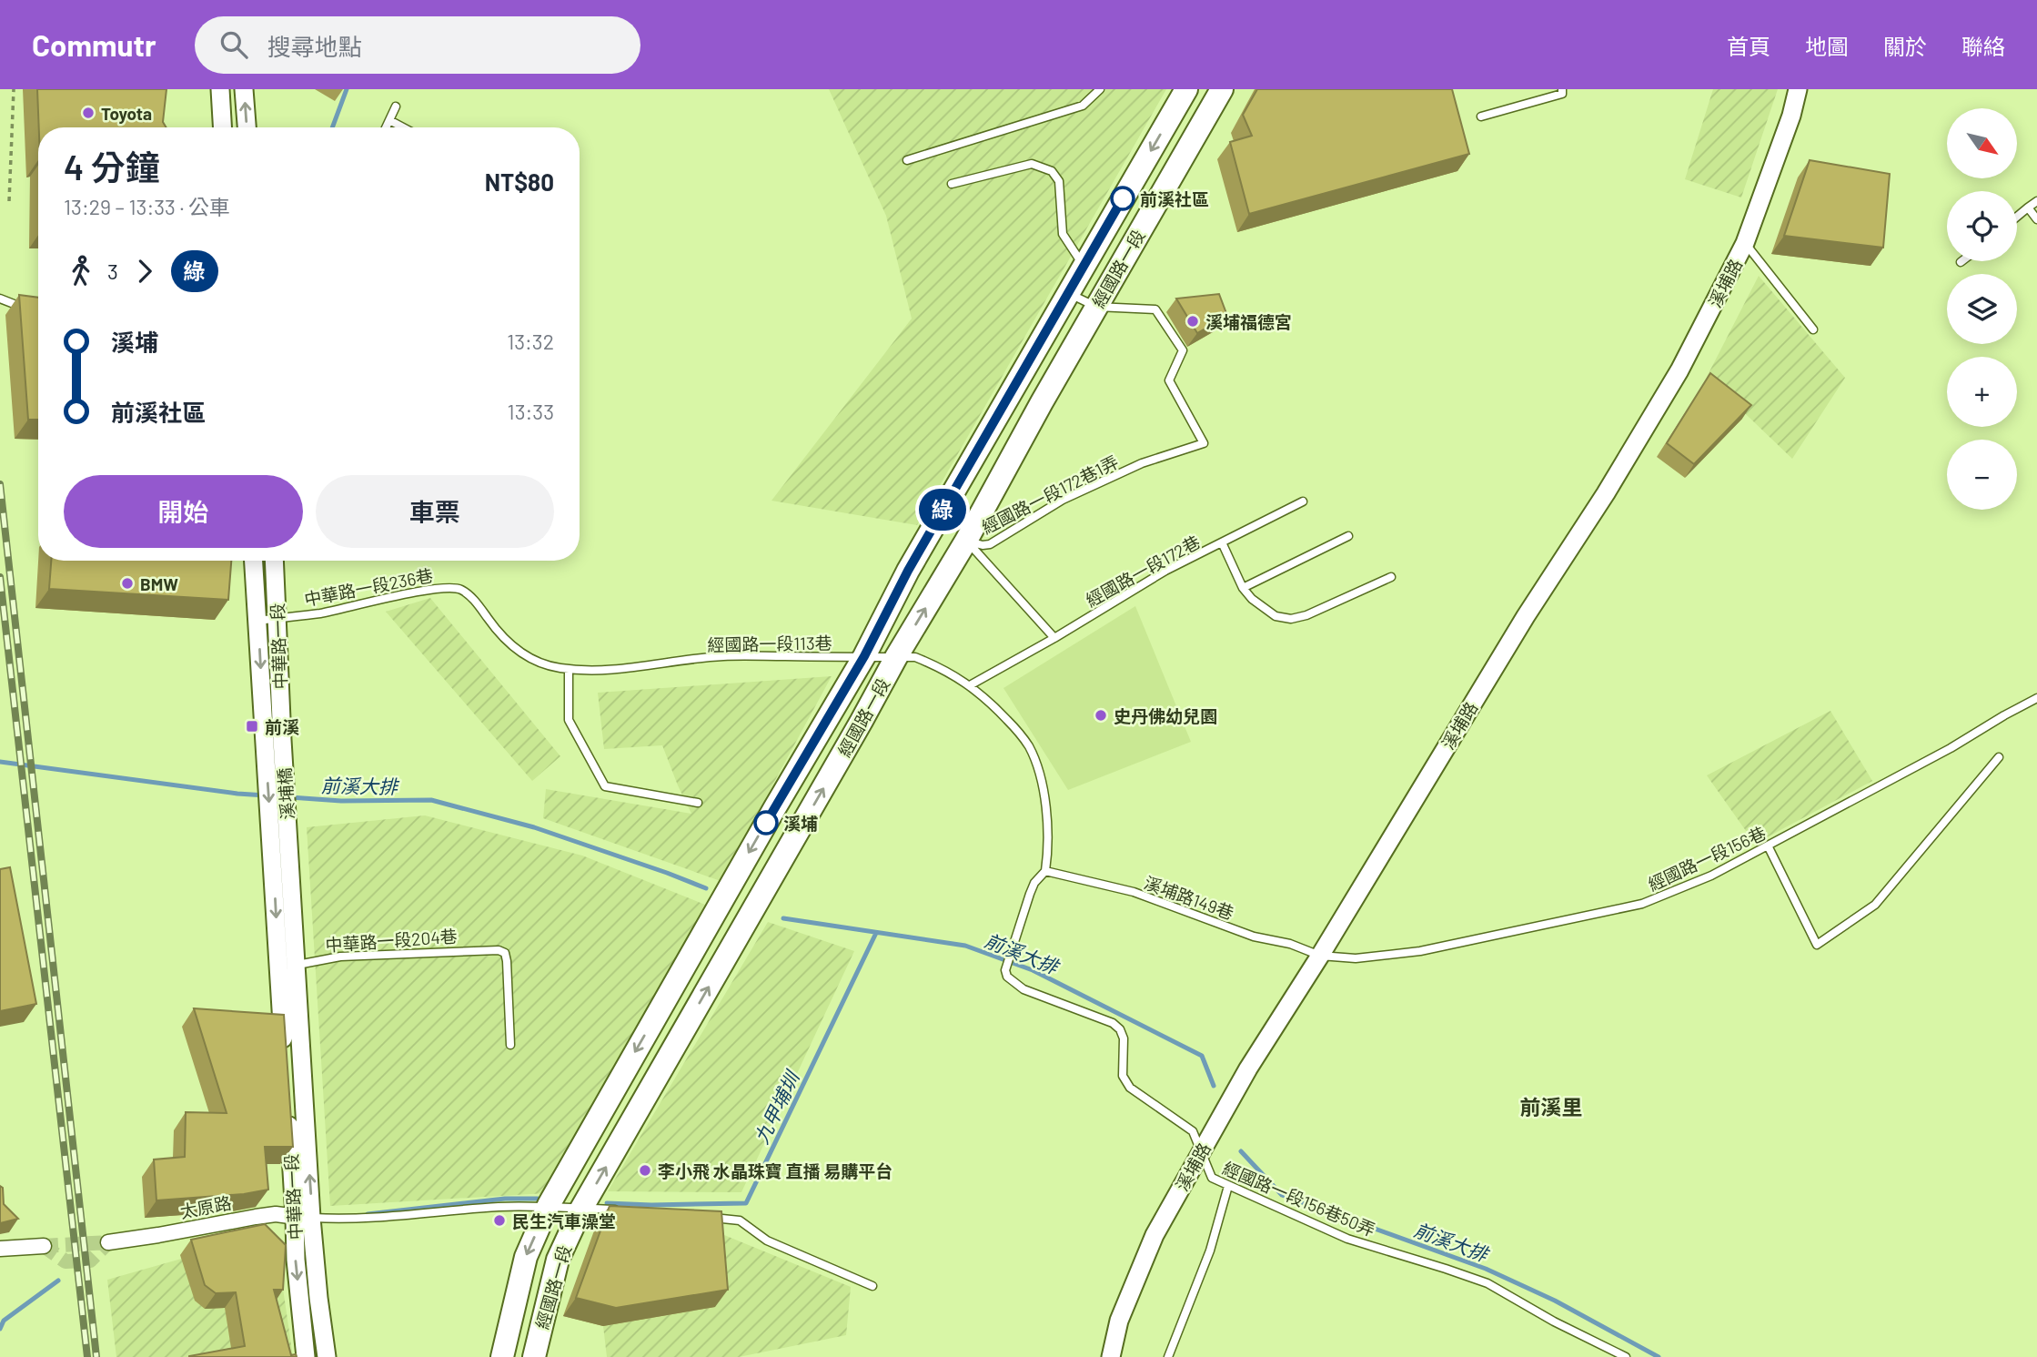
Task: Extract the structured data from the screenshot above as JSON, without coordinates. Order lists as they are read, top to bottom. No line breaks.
{"streets":{"main road":["經國路一段"],"street":["溪埔路","中華路一段","溪埔橋","太原路"],"lane":["經國路一段172巷1弄","經國路一段172巷","中華路一段236巷","經國路一段113巷","經國路一段156巷","溪埔路149巷","中華路一段204巷","經國路一段156巷50弄"]},"crossings":[["經國路一段","經國路一段172巷1弄"],["經國路一段","經國路一段113巷"],["溪埔路","經國路一段156巷"],["溪埔路","溪埔路149巷"],["溪埔路","經國路一段156巷50弄"],["中華路一段236巷","經國路一段113巷"],["中華路一段236巷","中華路一段"],["中華路一段","溪埔橋"],["中華路一段","中華路一段204巷"],["中華路一段","太原路"],["經國路一段156巷","溪埔路149巷"],["溪埔路149巷","經國路一段156巷50弄"]],"districts":["前溪里"],"water":["前溪大排","九甲埔圳"],"places":{"other":["Toyota","前溪社區","溪埔福德宮","BMW","史丹佛幼兒園","溪埔","李小飛 水晶珠寶 直播 易購平台","民生汽車澡堂"],"transit":["前溪"]},"lines":["bus line 綠"],"north":"bottom right","page":{"header":"Commutr","search":"搜尋地點","nav":["首頁","地圖","關於","聯絡"],"on_map":"綠","map_buttons":["+","−"],"heading":["4 分鐘","13:29 – 13:33 · 公車","NT$80"],"legs":["3","綠"],"list":[{"name":"溪埔","value":"13:32"},{"name":"前溪社區","value":"13:33"}],"buttons":["開始","車票"]}}
